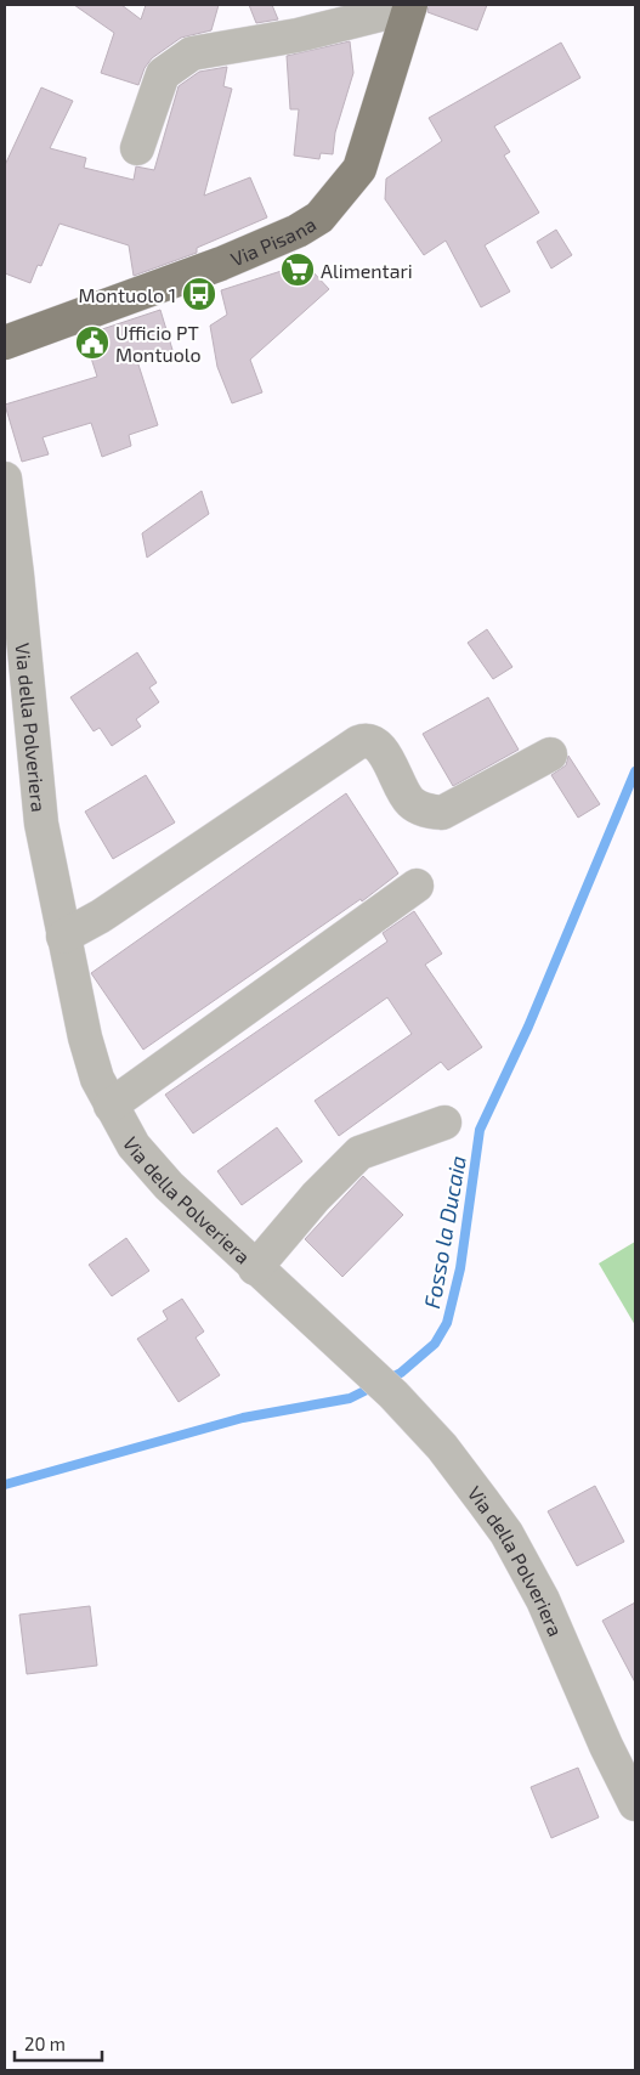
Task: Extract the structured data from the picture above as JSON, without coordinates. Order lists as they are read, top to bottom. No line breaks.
{"streets":{"main road":["Via Pisana"],"street":["Via della Polveriera"]},"water":["Fosso la Ducaia"],"places":{"supermarket":["Alimentari"],"bus stop":["Montuolo 1"],"public building":["Ufficio PT Montuolo"]},"scale_bar":"20 m"}
